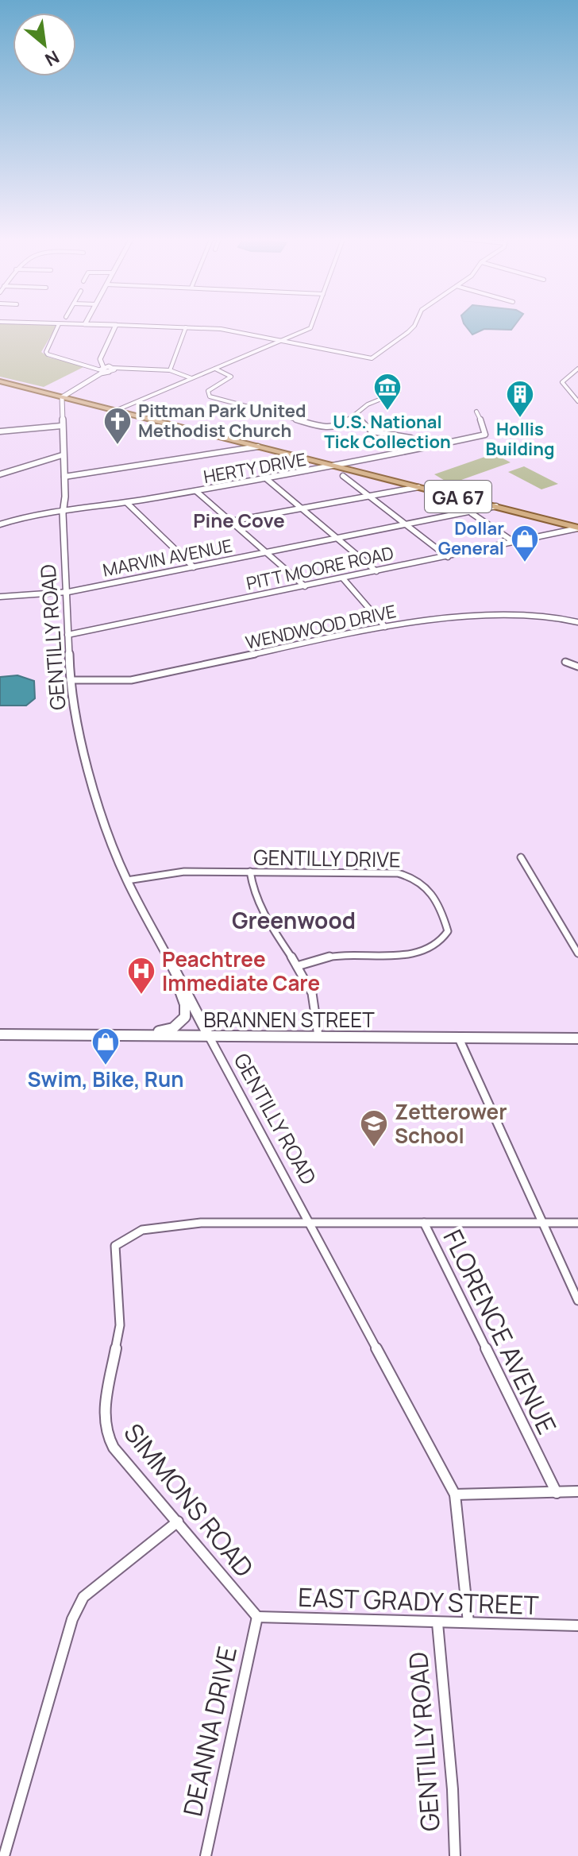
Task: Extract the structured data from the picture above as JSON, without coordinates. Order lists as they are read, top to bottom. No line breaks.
{"streets":{"main road":["GA 67"],"street":["HERTY DRIVE","MARVIN AVENUE","PITT MOORE ROAD","WENDWOOD DRIVE","GENTILLY ROAD","GENTILLY DRIVE","BRANNEN STREET","FLORENCE AVENUE","SIMMONS ROAD","EAST GRADY STREET","DEANNA DRIVE"]},"crossings":[["HERTY DRIVE","GA 67"],["HERTY DRIVE","GENTILLY ROAD"],["GA 67","MARVIN AVENUE"],["GA 67","PITT MOORE ROAD"],["GA 67","GENTILLY ROAD"],["MARVIN AVENUE","GENTILLY ROAD"],["PITT MOORE ROAD","GENTILLY ROAD"],["WENDWOOD DRIVE","GENTILLY ROAD"],["GENTILLY ROAD","GENTILLY DRIVE"],["GENTILLY ROAD","BRANNEN STREET"],["GENTILLY ROAD","SIMMONS ROAD"],["GENTILLY ROAD","EAST GRADY STREET"],["SIMMONS ROAD","EAST GRADY STREET"],["SIMMONS ROAD","DEANNA DRIVE"],["EAST GRADY STREET","DEANNA DRIVE"]],"districts":["Pine Cove","Greenwood"],"places":{"museum":["U.S. National Tick Collection"],"building":["Hollis Building"],"church":["Pittman Park United Methodist Church"],"shop":["Dollar General","Swim, Bike, Run"],"hospital":["Peachtree Immediate Care"],"school or university":["Zetterower School"]},"north":"bottom right"}
